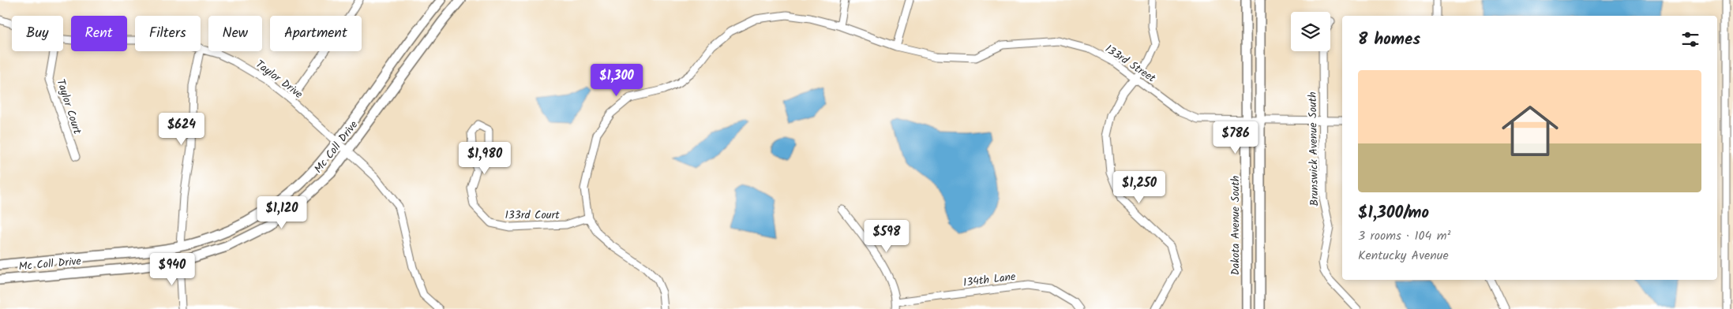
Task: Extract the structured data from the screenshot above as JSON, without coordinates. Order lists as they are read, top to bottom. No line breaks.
{"streets":{"main road":["Mc Coll Drive","Dakota Avenue South"],"street":["133rd Street","Taylor Drive","Taylor Court","Brunswick Avenue South","133rd Court","134th Lane"]},"crossings":[["133rd Street","Brunswick Avenue South"],["133rd Street","133rd Court"],["133rd Street","Dakota Avenue South"],["Taylor Drive","Mc Coll Drive"]],"page":{"chip":["Buy","Rent","Filters","New","Apartment"],"heading":"8 homes","list":[{"name":"$1,300/mo","note":"3 rooms · 104 m² · Kentucky Avenue"}],"price":["$1,300","$624","$786","$1,980","$1,250","$1,120","$598","$940"]}}
